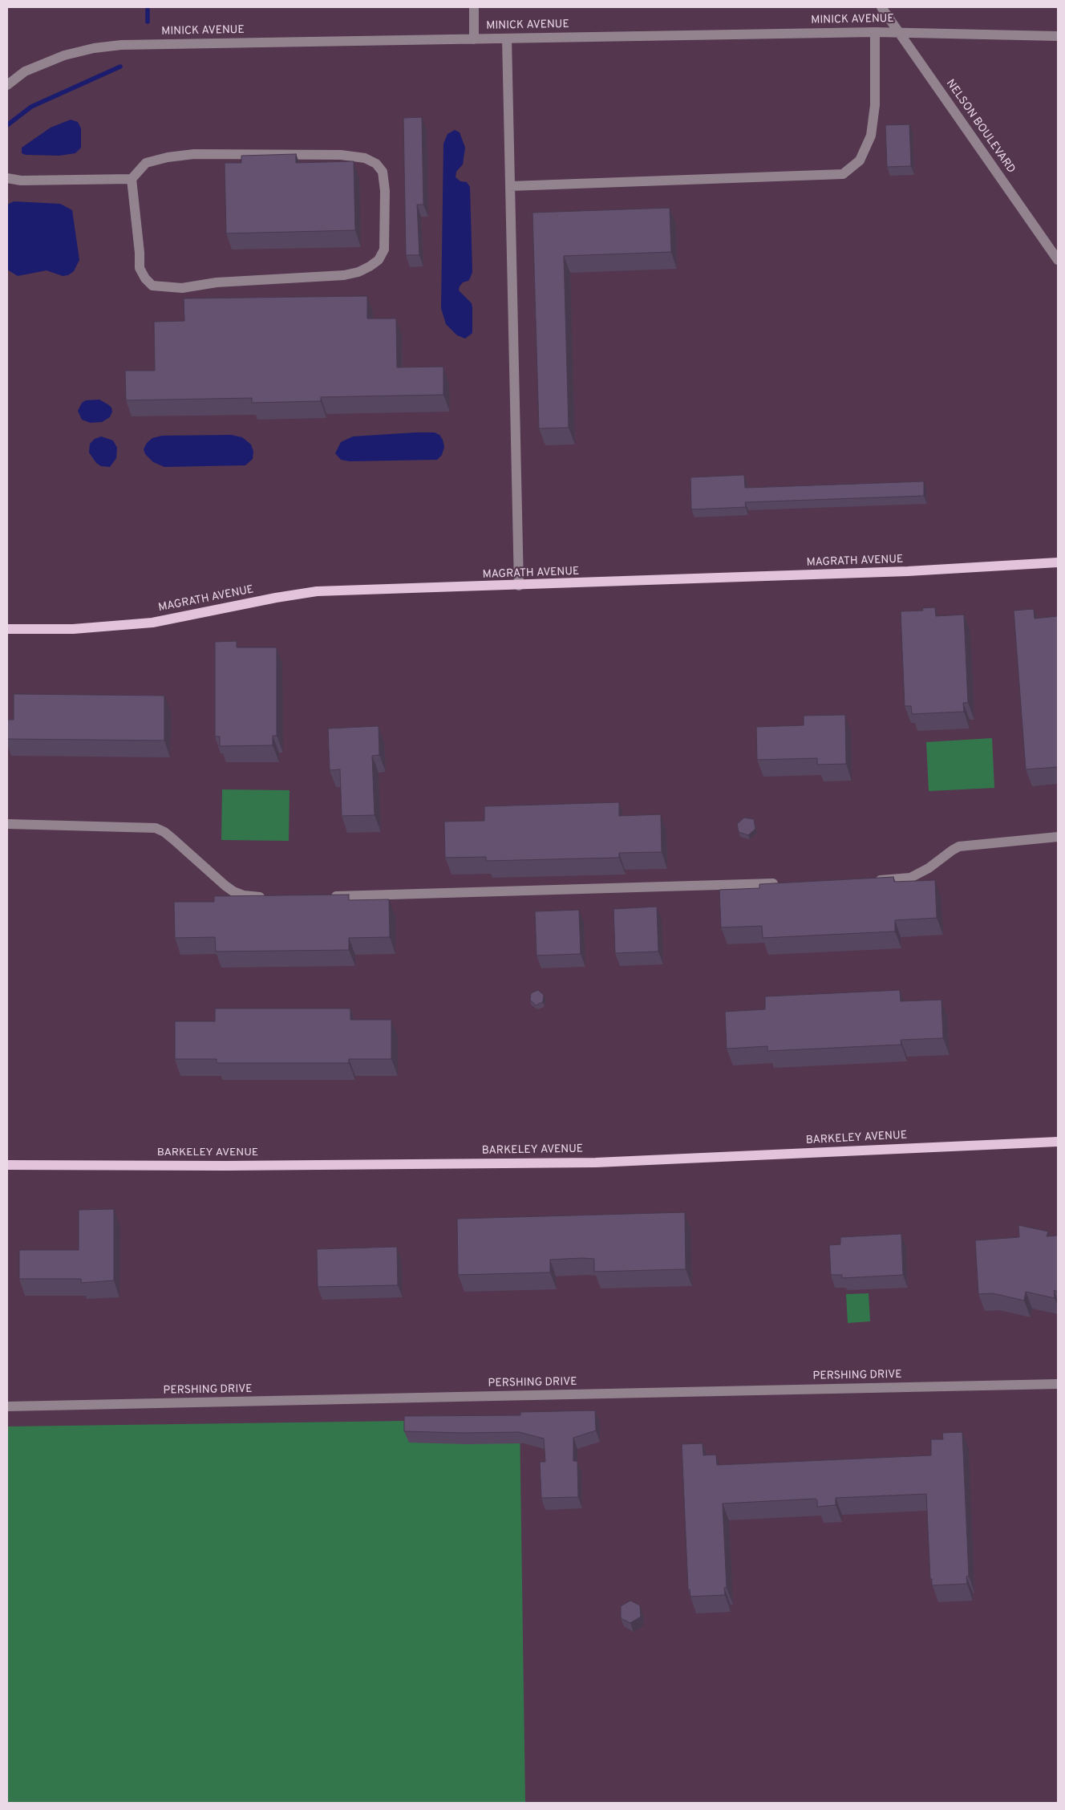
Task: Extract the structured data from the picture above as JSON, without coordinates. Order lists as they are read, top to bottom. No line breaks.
{"streets":{"main road":["MAGRATH AVENUE","BARKELEY AVENUE"],"street":["MINICK AVENUE","NELSON BOULEVARD","PERSHING DRIVE"]},"crossings":[["MINICK AVENUE","NELSON BOULEVARD"]]}
